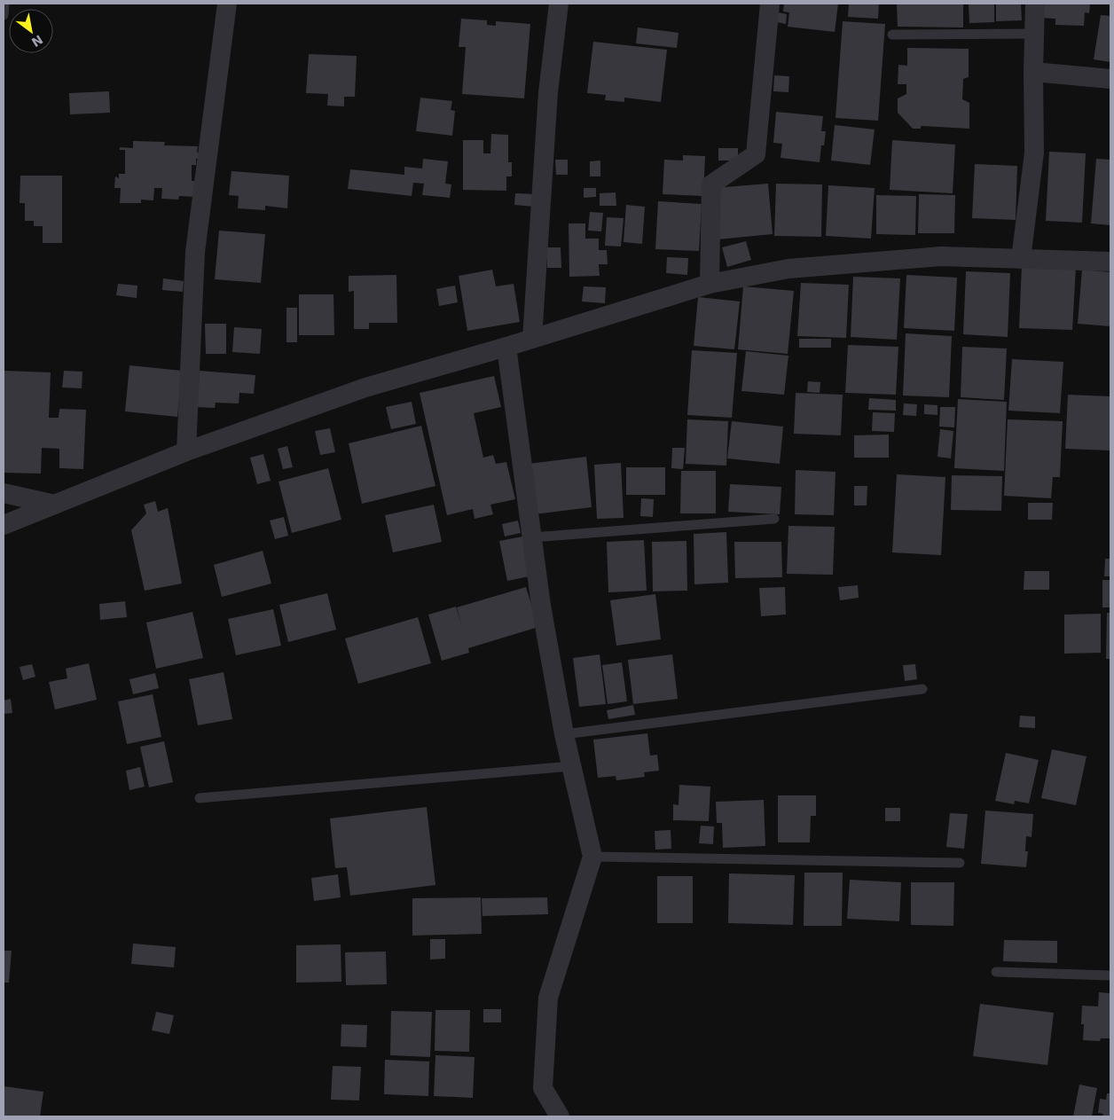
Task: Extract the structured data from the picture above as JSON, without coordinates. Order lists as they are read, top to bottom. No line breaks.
{"north":"bottom right"}
